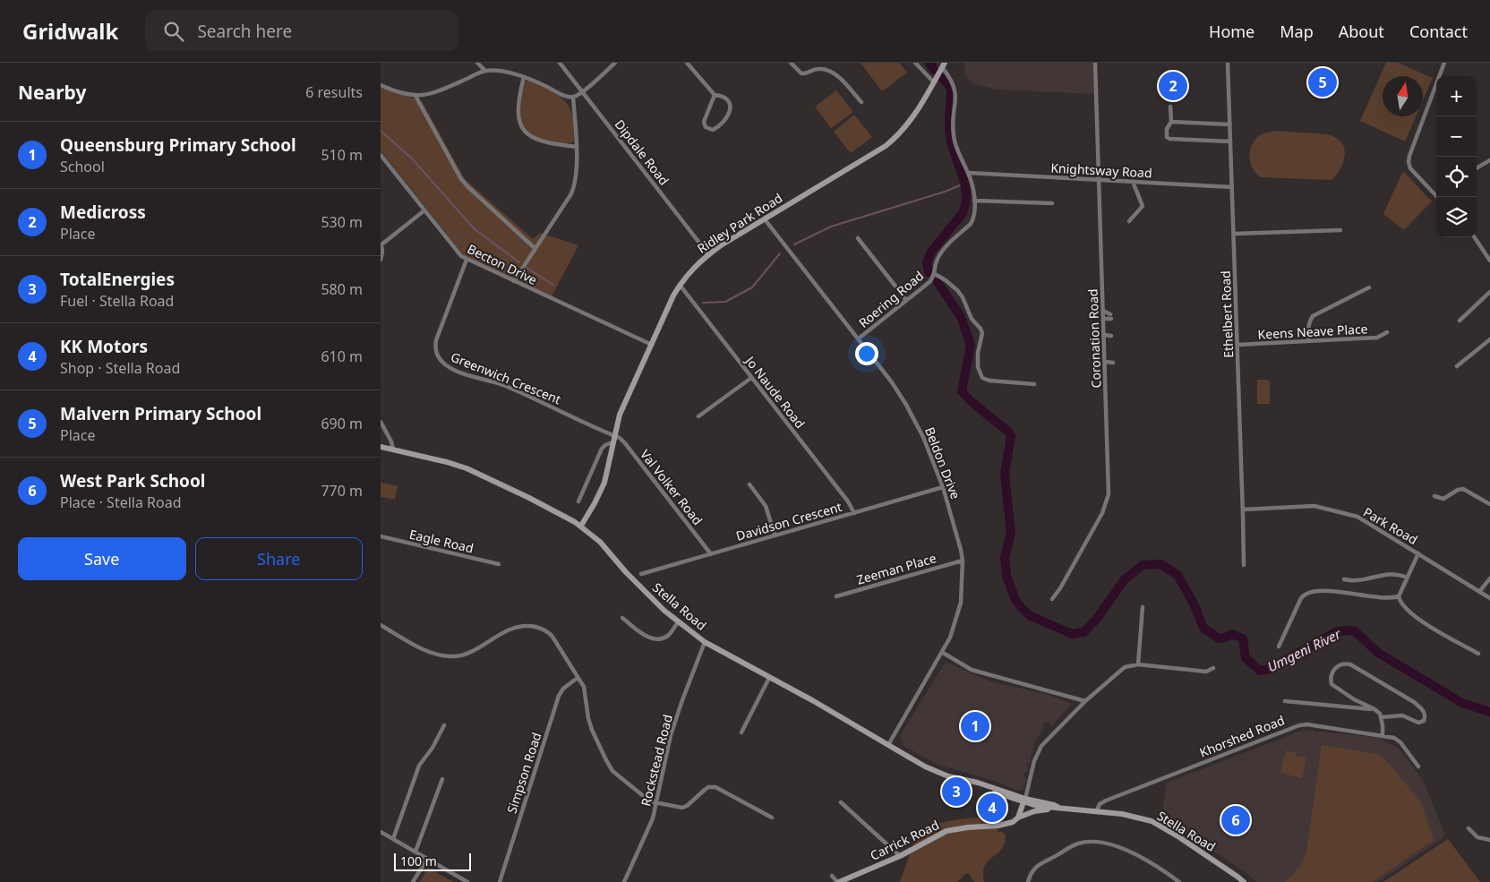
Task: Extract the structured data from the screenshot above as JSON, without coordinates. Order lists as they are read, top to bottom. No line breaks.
{"streets":{"main road":["Ridley Park Road","Stella Road","Carrick Road"],"street":["Dipdale Road","Knightsway Road","Becton Drive","Roering Road","Ethelbert Road","Keens Neave Place","Coronation Road","Greenwich Crescent","Jo Naude Road","Beldon Drive","Val Volker Road","Davidson Crescent","Park Road","Eagle Road","Zeeman Place","Khorshed Road","Rockstead Road","Simpson Road"]},"crossings":[["Dipdale Road","Ridley Park Road"],["Knightsway Road","Ethelbert Road"],["Knightsway Road","Coronation Road"],["Ridley Park Road","Becton Drive"],["Ridley Park Road","Greenwich Crescent"],["Ridley Park Road","Jo Naude Road"],["Ridley Park Road","Beldon Drive"],["Ridley Park Road","Val Volker Road"],["Ridley Park Road","Stella Road"],["Becton Drive","Greenwich Crescent"],["Roering Road","Beldon Drive"],["Ethelbert Road","Keens Neave Place"],["Ethelbert Road","Park Road"],["Greenwich Crescent","Val Volker Road"],["Jo Naude Road","Davidson Crescent"],["Beldon Drive","Davidson Crescent"],["Beldon Drive","Zeeman Place"],["Beldon Drive","Stella Road"],["Val Volker Road","Davidson Crescent"],["Stella Road","Khorshed Road"],["Stella Road","Rockstead Road"],["Stella Road","Carrick Road"]],"water":["Umgeni River"],"scale_bar":"100 m","north":"top","page":{"header":"Gridwalk","search":"Search here","nav":["Home","Map","About","Contact"],"heading":["Nearby","6 results"],"pins":["5","2","1","3","4","6"],"map_buttons":["+","−"],"list":[{"mark":"1","name":"Queensburg Primary School","note":"School","value":"510 m"},{"mark":"2","name":"Medicross","note":"Place","value":"530 m"},{"mark":"3","name":"TotalEnergies","note":"Fuel · Stella Road","value":"580 m"},{"mark":"4","name":"KK Motors","note":"Shop · Stella Road","value":"610 m"},{"mark":"5","name":"Malvern Primary School","note":"Place","value":"690 m"},{"mark":"6","name":"West Park School","note":"Place · Stella Road","value":"770 m"}],"buttons":["Save","Share"],"scale":"100 m"}}
